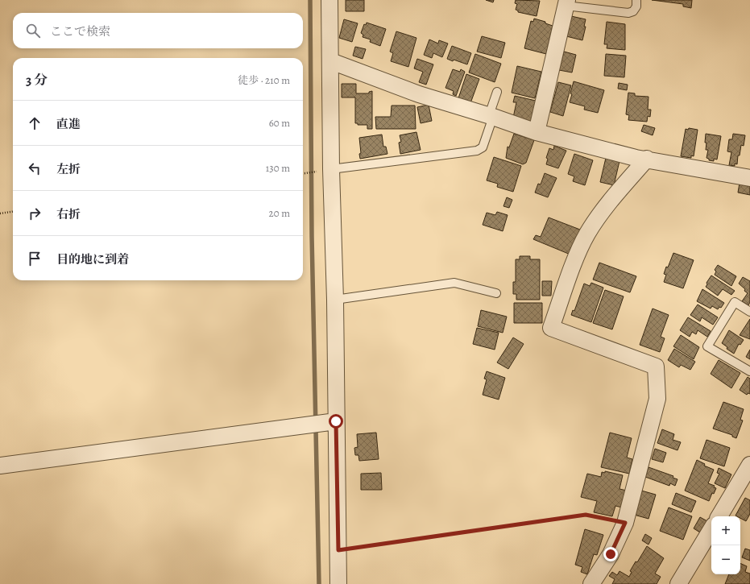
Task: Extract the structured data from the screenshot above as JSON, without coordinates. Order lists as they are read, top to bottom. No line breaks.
{"page":{"search":"ここで検索","heading":["3 分","徒歩 · 210 m"],"list":[["直進","60 m"],["左折","130 m"],["右折","20 m"],"目的地に到着"],"map_buttons":["+","−"]}}
